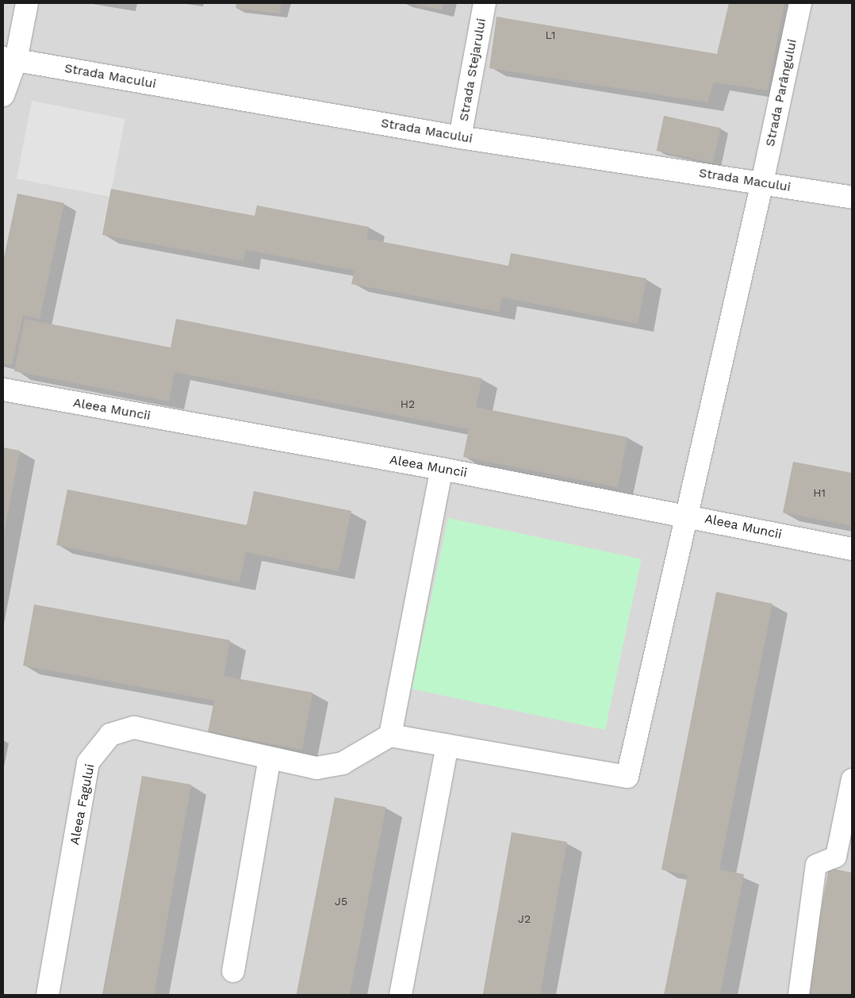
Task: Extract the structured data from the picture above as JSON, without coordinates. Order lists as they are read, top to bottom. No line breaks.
{"streets":{"street":["Strada Stejarului","Strada Macului","Strada Parângului","Aleea Muncii","Aleea Fagului"]},"crossings":[["Strada Stejarului","Strada Macului"],["Strada Macului","Strada Parângului"],["Strada Parângului","Aleea Muncii"]],"house_numbers":["L1","H2","H1","J5","J2"]}
